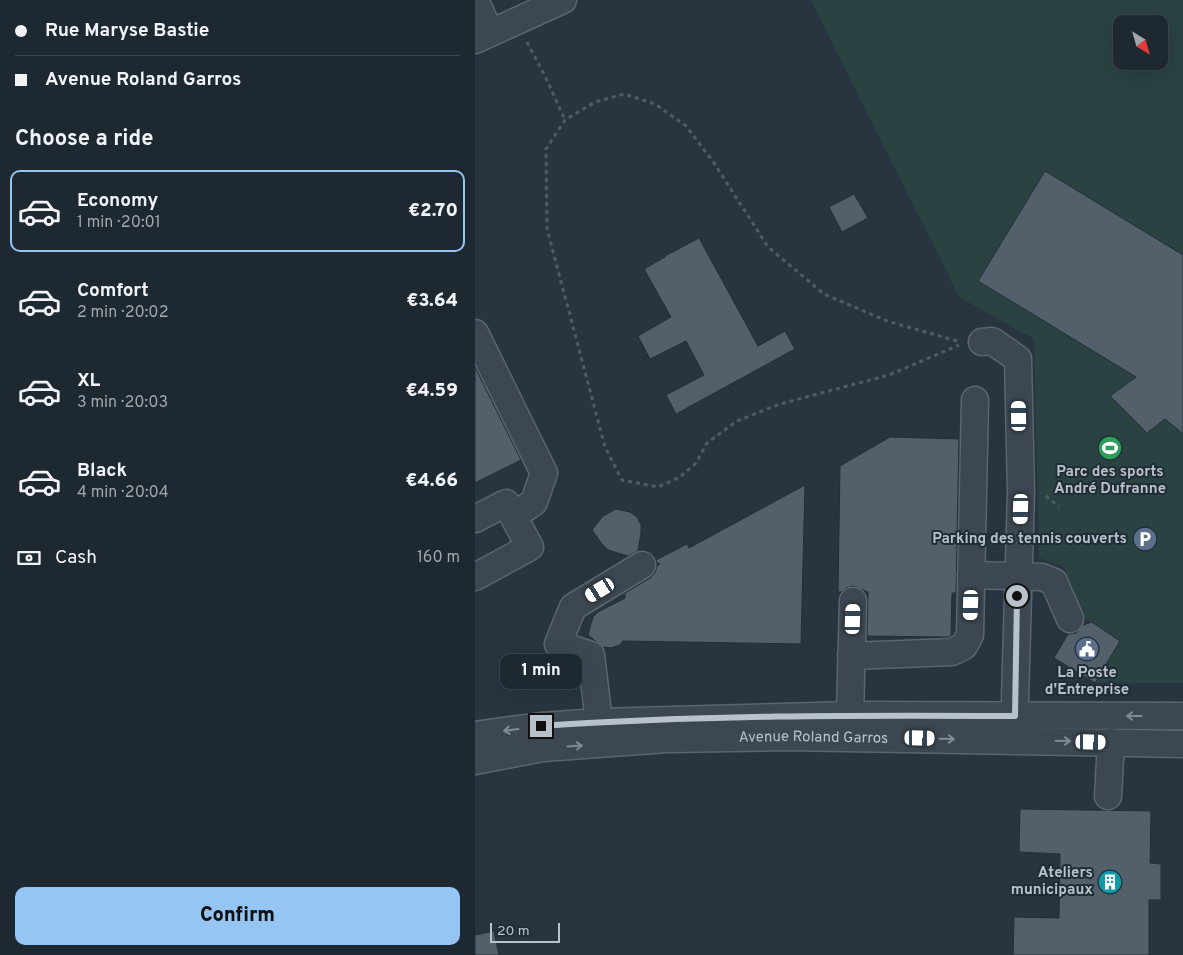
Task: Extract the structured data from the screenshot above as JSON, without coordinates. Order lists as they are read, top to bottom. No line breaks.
{"streets":{"street":["Avenue Roland Garros"]},"places":{"sports":["Parc des sports André Dufranne"],"parking":["Parking des tennis couverts"],"public building":["La Poste d'Entreprise"],"building":["Ateliers municipaux"]},"scale_bar":"20 m","north":"bottom right","page":{"banner":["Rue Maryse Bastie","Avenue Roland Garros"],"heading":"Choose a ride","list":[{"name":"Economy","note":"1 min · 20:01","value":"€2.70"},{"name":"Comfort","note":"2 min · 20:02","value":"€3.64"},{"name":"XL","note":"3 min · 20:03","value":"€4.59"},{"name":"Black","note":"4 min · 20:04","value":"€4.66"}],"pay":["Cash","160 m"],"bubble":"1 min","buttons":"Confirm","scale":"20 m"}}
